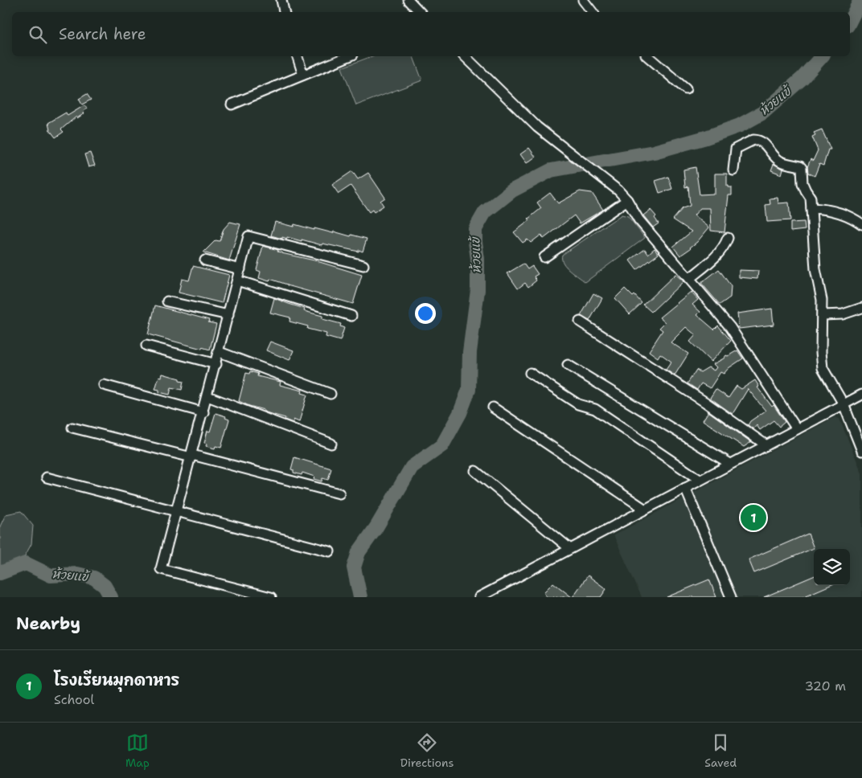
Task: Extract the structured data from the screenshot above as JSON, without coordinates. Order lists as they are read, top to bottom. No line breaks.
{"water":["ห้วยแข้"],"page":{"search":"Search here","pins":"1","heading":"Nearby","list":[{"mark":"1","name":"โรงเรียนมุกดาหาร","note":"School","value":"320 m"}],"nav":["Map","Directions","Saved"]}}
